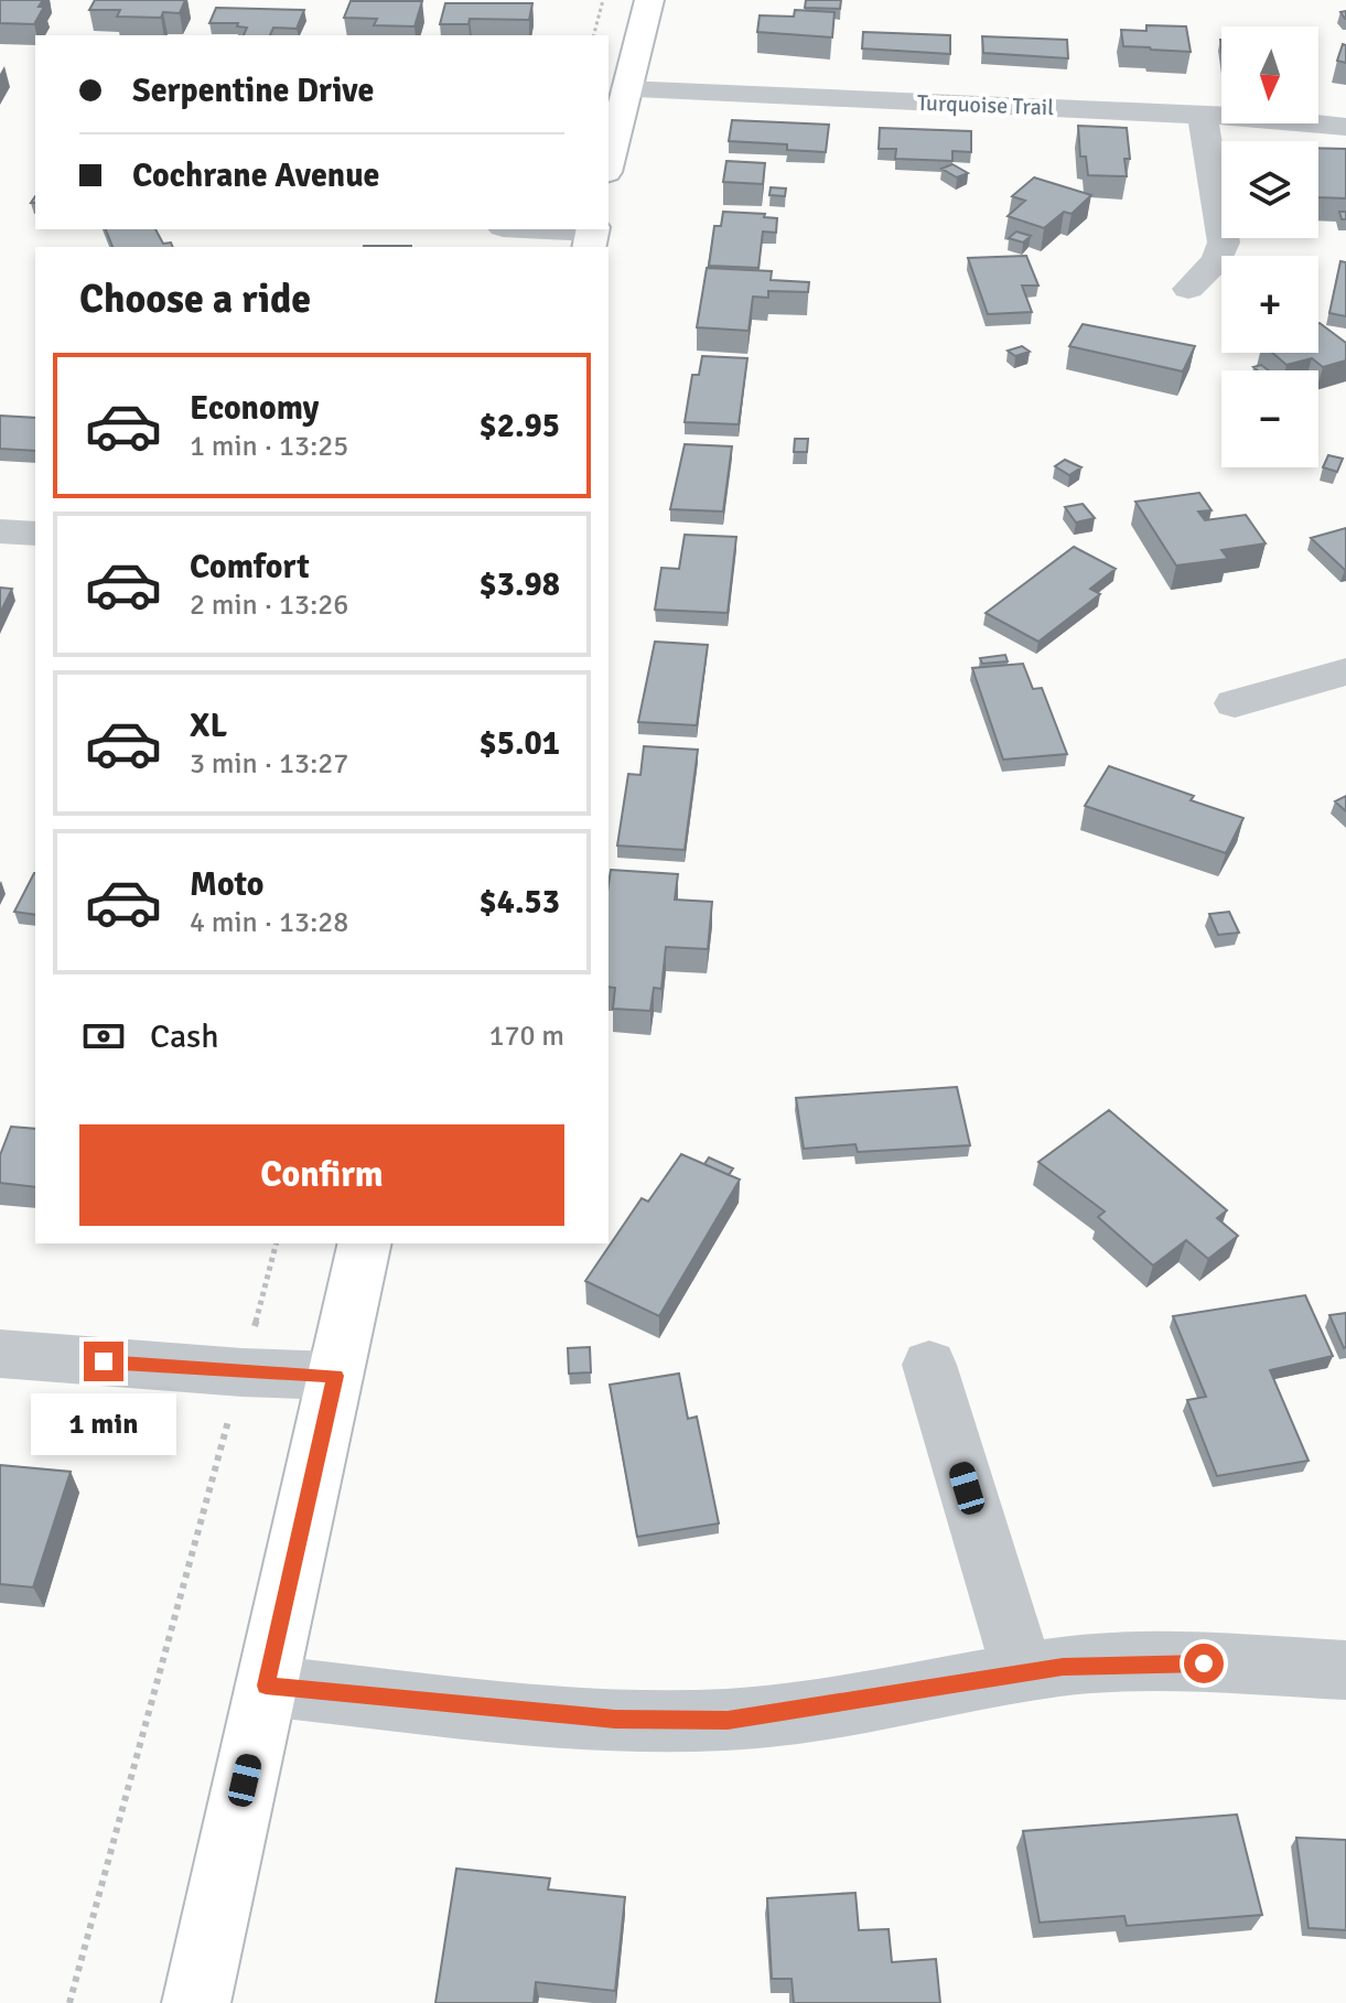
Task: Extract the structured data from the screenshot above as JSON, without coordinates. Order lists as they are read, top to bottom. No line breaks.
{"streets":{"street":["Turquoise Trail"]},"north":"bottom","page":{"map_buttons":["+","−"],"banner":["Serpentine Drive","Cochrane Avenue"],"heading":"Choose a ride","list":[{"name":"Economy","note":"1 min · 13:25","value":"$2.95"},{"name":"Comfort","note":"2 min · 13:26","value":"$3.98"},{"name":"XL","note":"3 min · 13:27","value":"$5.01"},{"name":"Moto","note":"4 min · 13:28","value":"$4.53"}],"pay":["Cash","170 m"],"buttons":"Confirm","bubble":"1 min"}}
